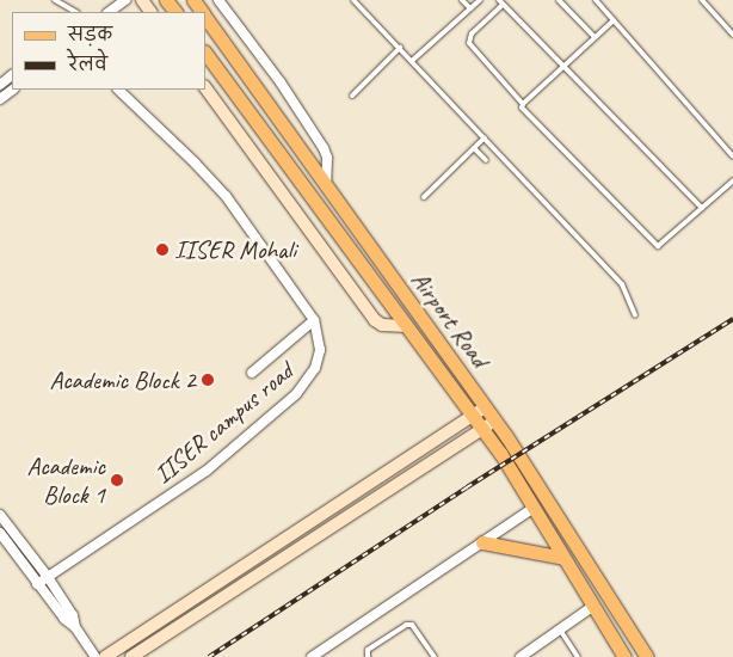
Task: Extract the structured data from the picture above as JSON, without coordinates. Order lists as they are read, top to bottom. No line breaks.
{"streets":{"main road":["Airport Road"],"street":["IISER campus road"]},"places":["IISER Mohali","Academic Block 2","Academic Block 1"],"legend":["सड़क","रेलवे"]}
